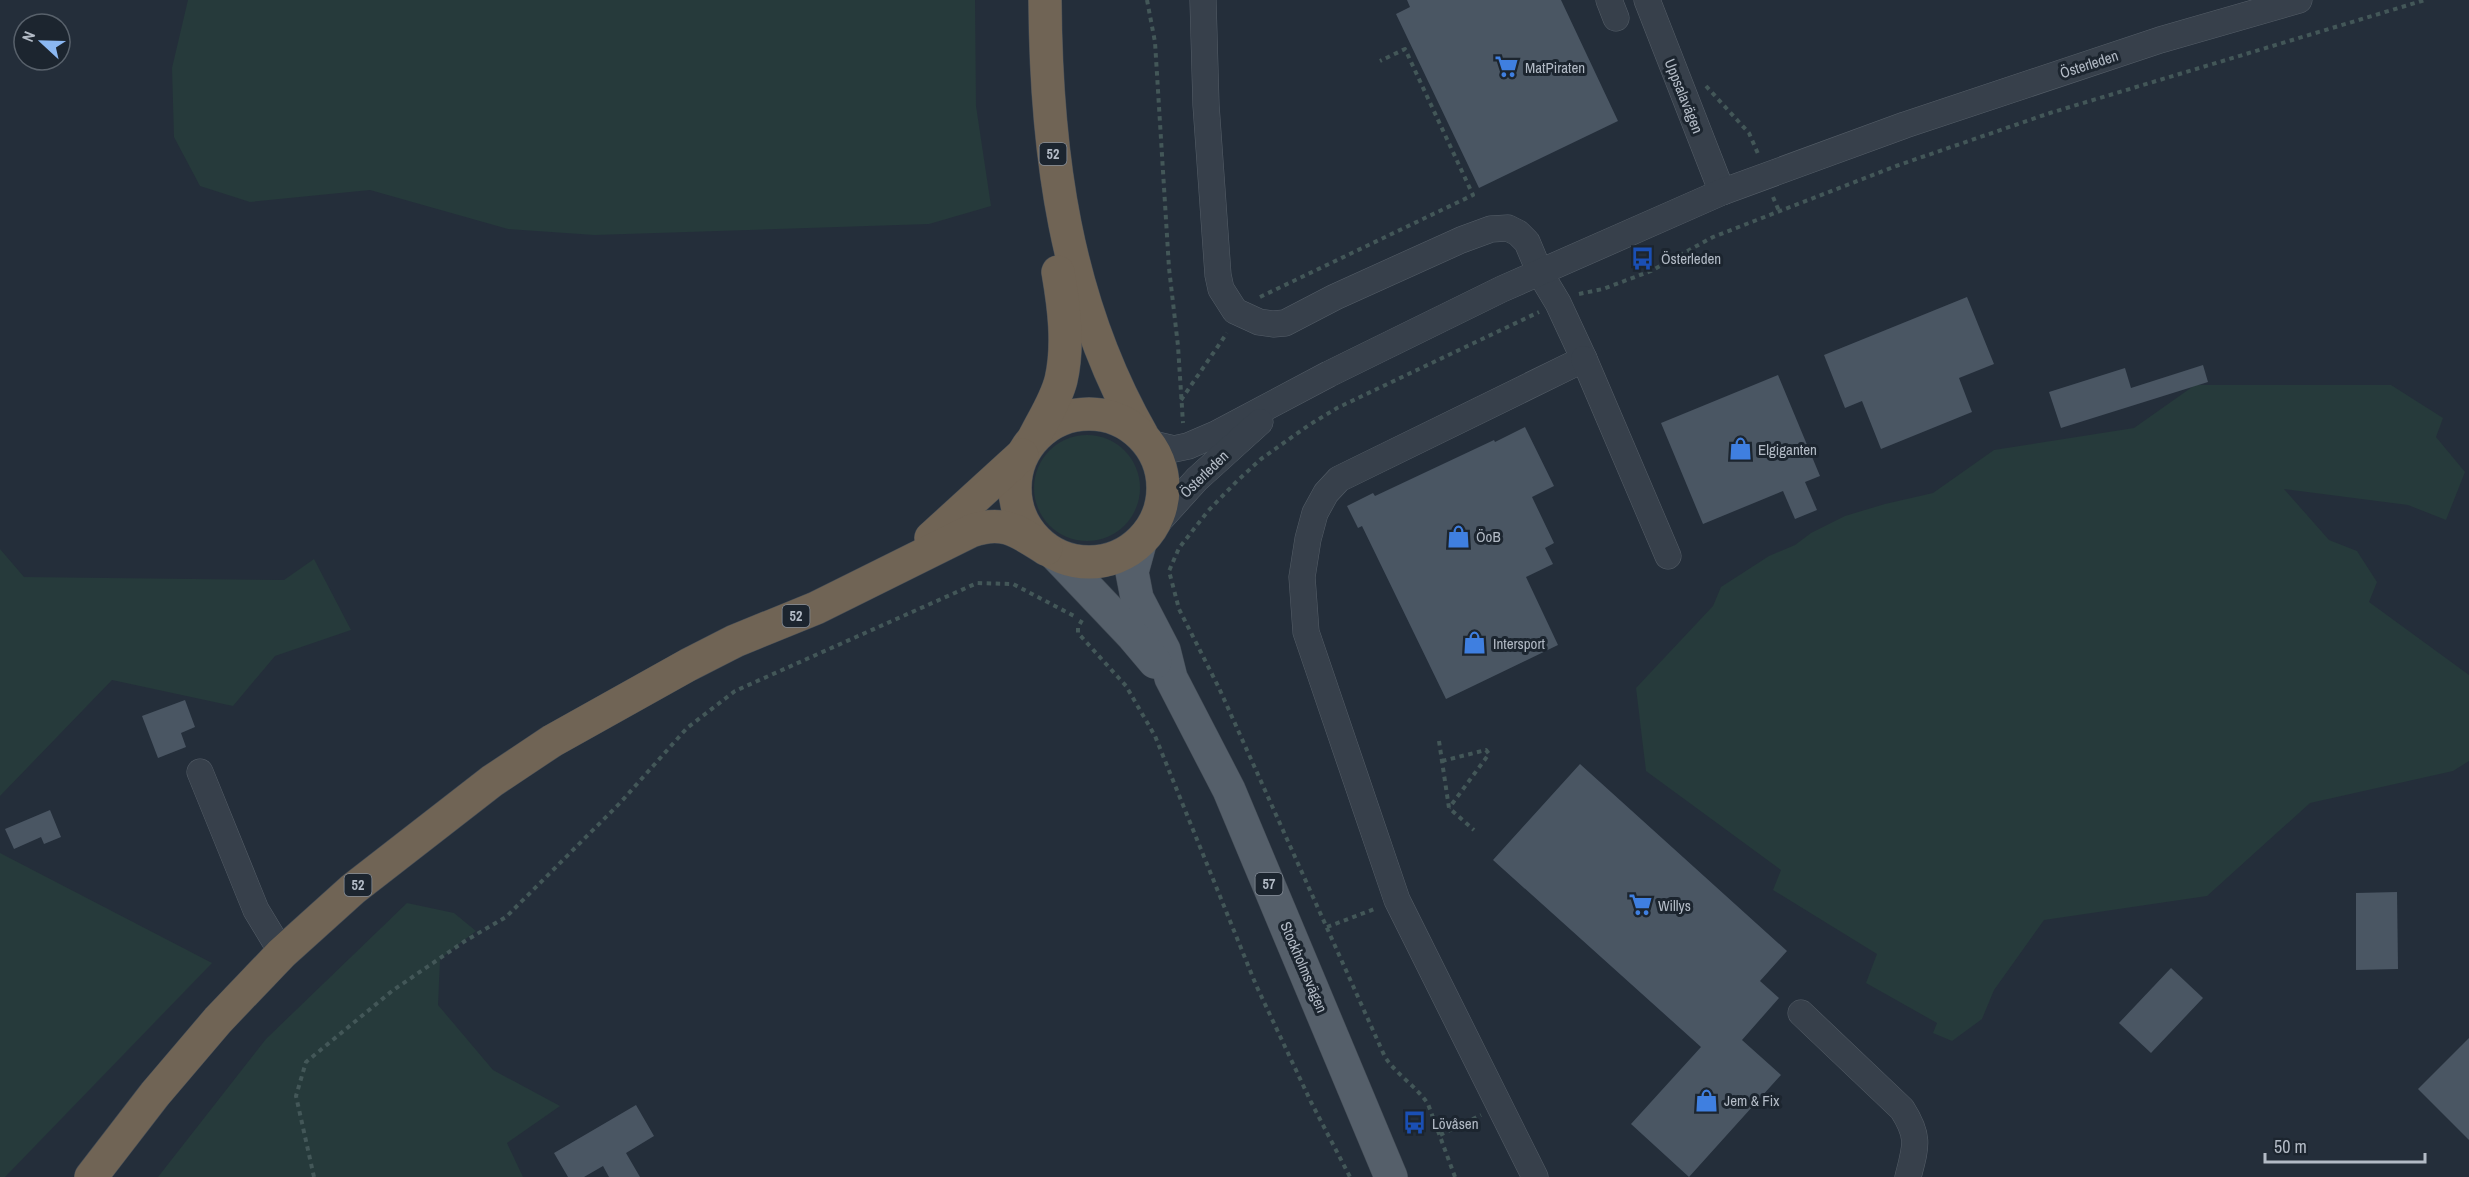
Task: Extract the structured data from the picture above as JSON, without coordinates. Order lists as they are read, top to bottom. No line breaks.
{"streets":{"highway":["52"],"main road":["57","Stockholmsvägen"],"street":["Österleden","Uppsalavägen"]},"crossings":[["Österleden","Uppsalavägen"],["Österleden","52"],["Österleden","Stockholmsvägen"],["52","Stockholmsvägen"]],"places":{"supermarket":["MatPiraten","Willys"],"bus stop":["Österleden","Lövåsen"],"shop":["Elgiganten","ÖoB","Intersport","Jem & Fix"]},"scale_bar":"50 m","north":"left"}
